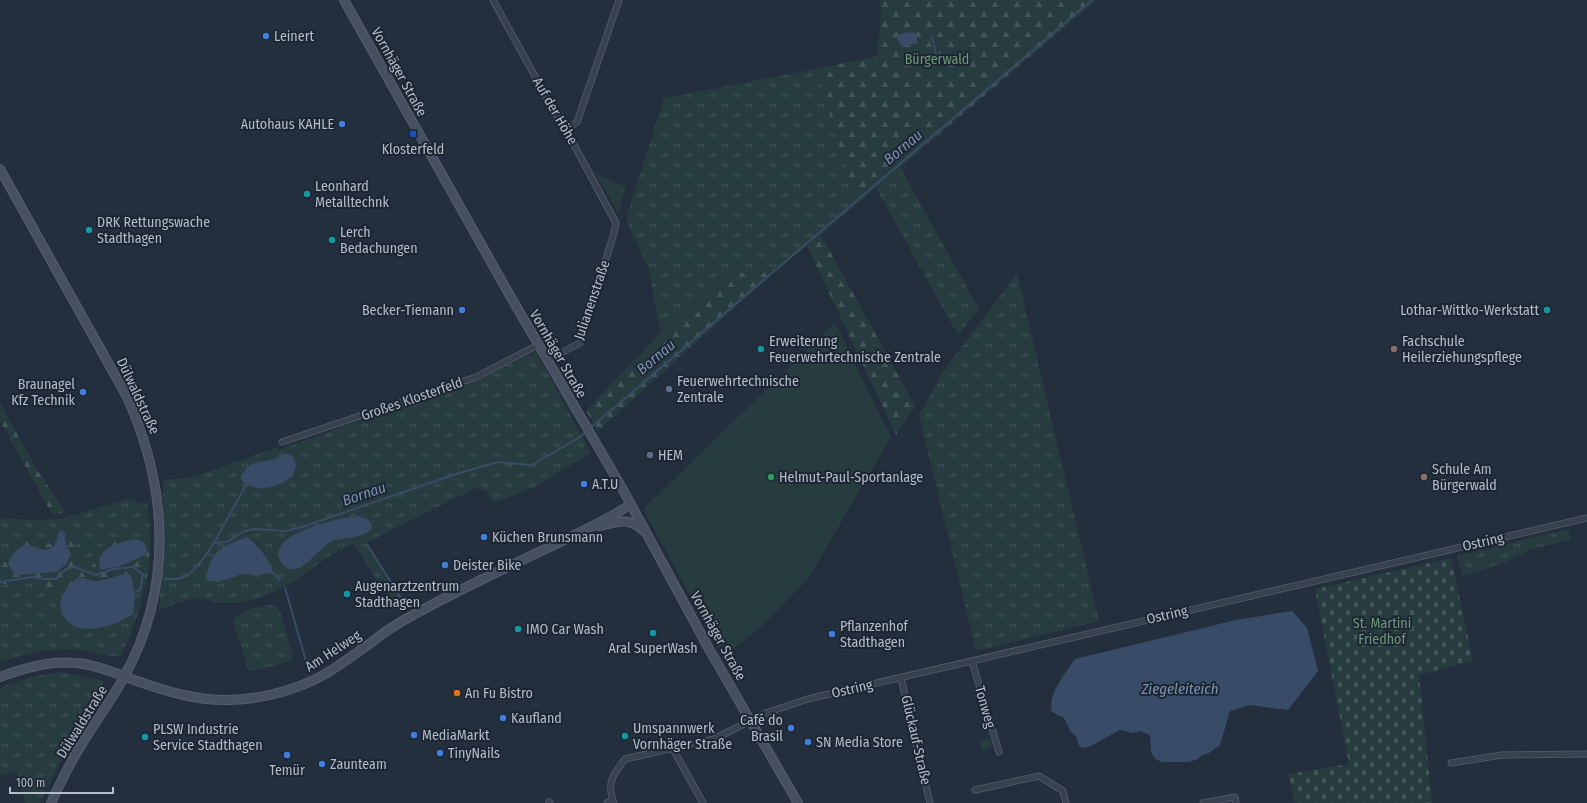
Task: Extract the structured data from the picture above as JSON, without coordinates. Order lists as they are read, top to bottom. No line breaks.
{"streets":{"main road":["Vornhäger Straße","Dülwaldstraße","Am Helweg"],"street":["Auf der Höhe","Julianenstraße","Großes Klosterfeld","Ostring","Tonweg","Glückauf-Straße"]},"crossings":[["Vornhäger Straße","Julianenstraße"],["Vornhäger Straße","Großes Klosterfeld"],["Vornhäger Straße","Ostring"],["Vornhäger Straße","Am Helweg"],["Auf der Höhe","Julianenstraße"],["Dülwaldstraße","Am Helweg"],["Ostring","Tonweg"],["Ostring","Glückauf-Straße"]],"water":["Bornau","Ziegeleiteich"],"parks":["Bürgerwald","St. Martini Friedhof"],"places":{"other":["Leinert","Autohaus KAHLE","Leonhard Metalltechnk","DRK Rettungswache Stadthagen","Lerch Bedachungen","Becker-Tiemann","Lothar-Wittko-Werkstatt","Erweiterung Feuerwehrtechnische Zentrale","Fachschule Heilerziehungspflege","Feuerwehrtechnische Zentrale","Braunagel Kfz Technik","HEM","Helmut-Paul-Sportanlage","Schule Am Bürgerwald","A.T.U","Küchen Brunsmann","Deister Bike","Augenarztzentrum Stadthagen","IMO Car Wash","Aral SuperWash","Pflanzenhof Stadthagen","An Fu Bistro","Kaufland","Café do Brasil","MediaMarkt","Umspannwerk Vornhäger Straße","PLSW Industrie Service Stadthagen","SN Media Store","TinyNails","Temür","Zaunteam"],"transit":["Klosterfeld"]},"scale_bar":"100 m"}
